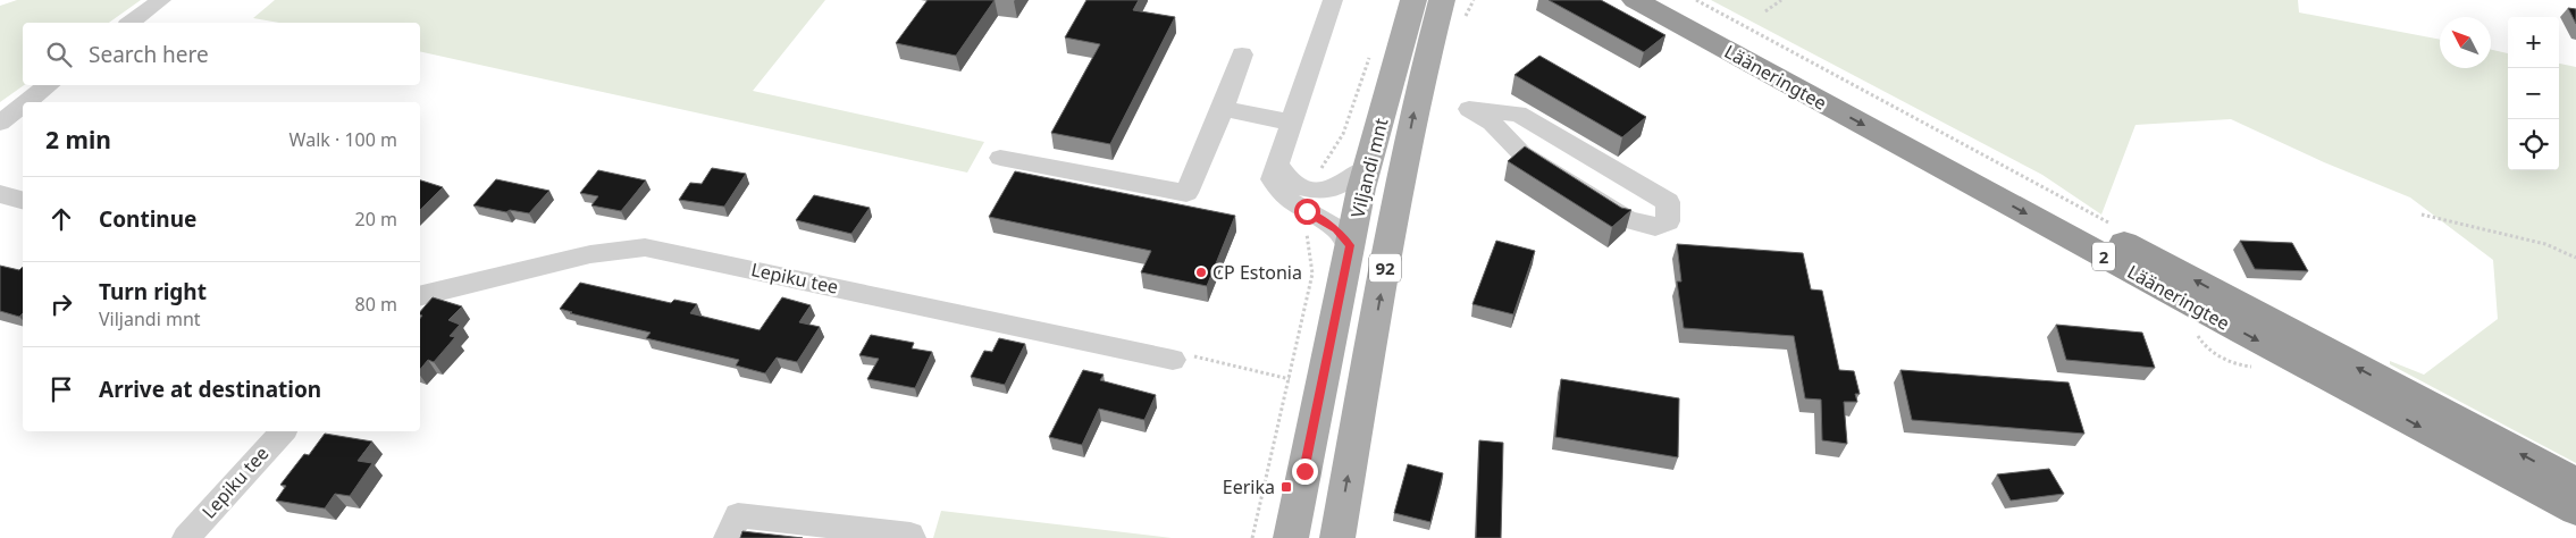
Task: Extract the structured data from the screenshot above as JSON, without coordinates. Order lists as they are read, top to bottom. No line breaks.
{"streets":{"highway":["Lääneringtee","2"],"main road":["Viljandi mnt","92"],"street":["Lepiku tee"]},"places":{"other":["CP Estonia"],"transit":["Eerika"]},"north":"top left","page":{"map_buttons":["+","−"],"search":"Search here","heading":["2 min","Walk · 100 m"],"list":[["Continue","20 m"],["Turn right","Viljandi mnt","80 m"],"Arrive at destination"]}}
